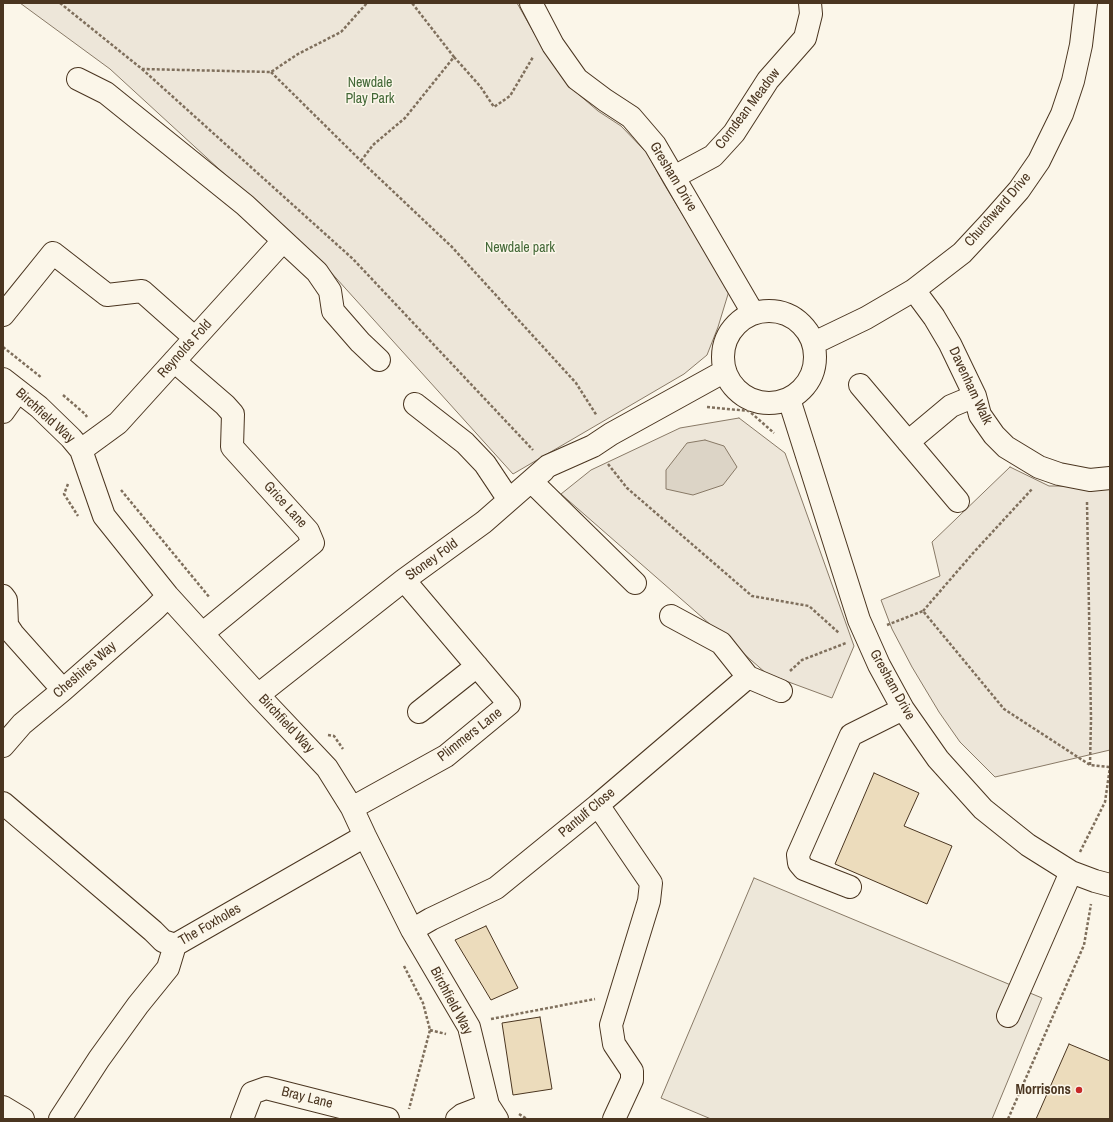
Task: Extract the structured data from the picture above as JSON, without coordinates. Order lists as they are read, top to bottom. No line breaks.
{"streets":{"street":["Corndean Meadow","Gresham Drive","Churchward Drive","Reynolds Fold","Davenham Walk","Birchfield Way","Grice Lane","Stoney Fold","Cheshires Way","Plimmers Lane","Pantulf Close","The Foxholes","Bray Lane"]},"crossings":[["Corndean Meadow","Gresham Drive"],["Gresham Drive","Churchward Drive"],["Gresham Drive","Stoney Fold"],["Churchward Drive","Davenham Walk"],["Churchward Drive","Stoney Fold"],["Reynolds Fold","Birchfield Way"],["Reynolds Fold","Grice Lane"],["Birchfield Way","Grice Lane"],["Birchfield Way","Stoney Fold"],["Birchfield Way","Cheshires Way"],["Birchfield Way","Plimmers Lane"],["Birchfield Way","Pantulf Close"],["Birchfield Way","The Foxholes"],["Stoney Fold","Plimmers Lane"]],"parks":["Newdale Play Park","Newdale park"],"places":["Morrisons"]}
